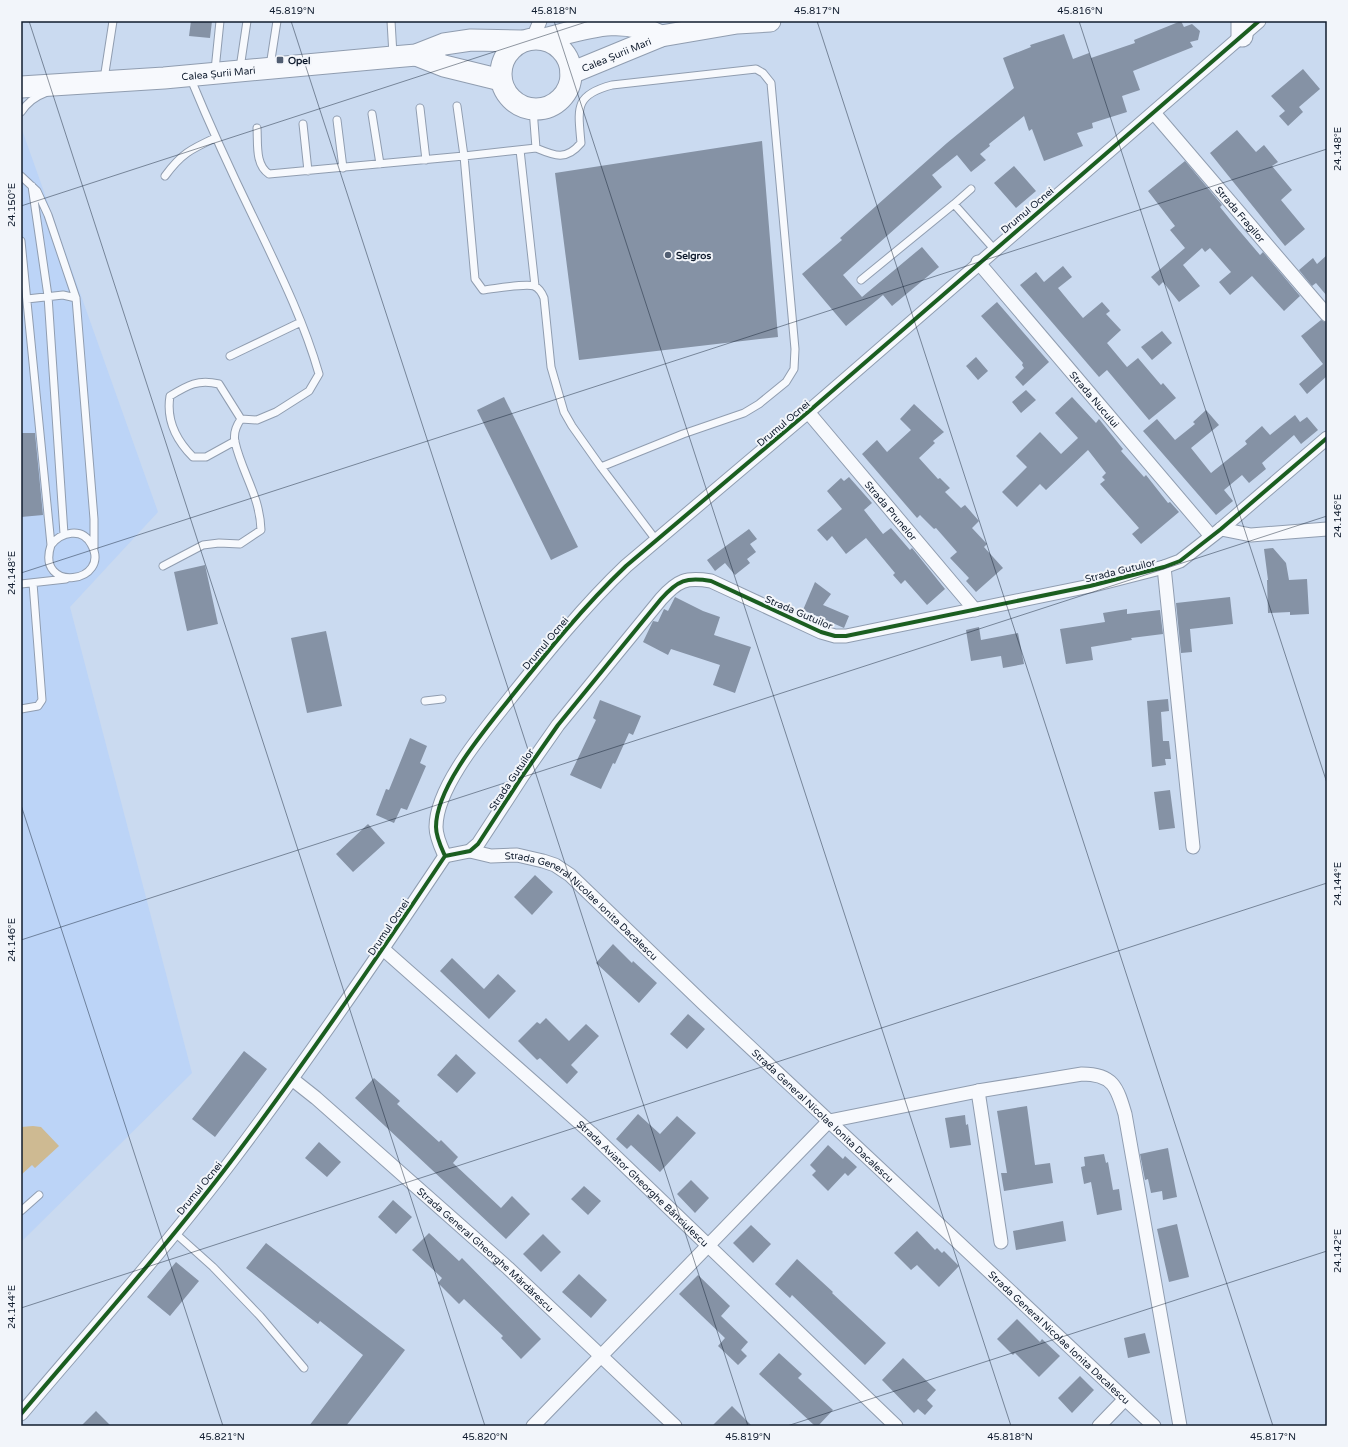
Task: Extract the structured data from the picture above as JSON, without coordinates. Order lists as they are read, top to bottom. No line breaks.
{"streets":{"main road":["Calea Șurii Mari"],"street":["Drumul Ocnei","Strada Fragilor","Strada Nucului","Strada Prunelor","Strada Gutuilor","Strada General Nicolae Ionita Dacalescu","Strada Aviator Gheorghe Bănciulescu","Strada General Gheorghe Mărdărescu"]},"crossings":[["Drumul Ocnei","Strada Fragilor"],["Drumul Ocnei","Strada Nucului"],["Drumul Ocnei","Strada Prunelor"],["Drumul Ocnei","Strada Aviator Gheorghe Bănciulescu"],["Drumul Ocnei","Strada General Gheorghe Mărdărescu"],["Strada Nucului","Strada Gutuilor"],["Strada Prunelor","Strada Gutuilor"],["Strada Gutuilor","Strada General Nicolae Ionita Dacalescu"]],"places":{"transit":["Opel"],"other":["Selgros"]},"coordinates":["45.819°N","45.818°N","45.817°N","45.816°N","24.148°E","24.150°E","24.146°E","24.144°E","24.142°E","45.821°N","45.820°N"]}
